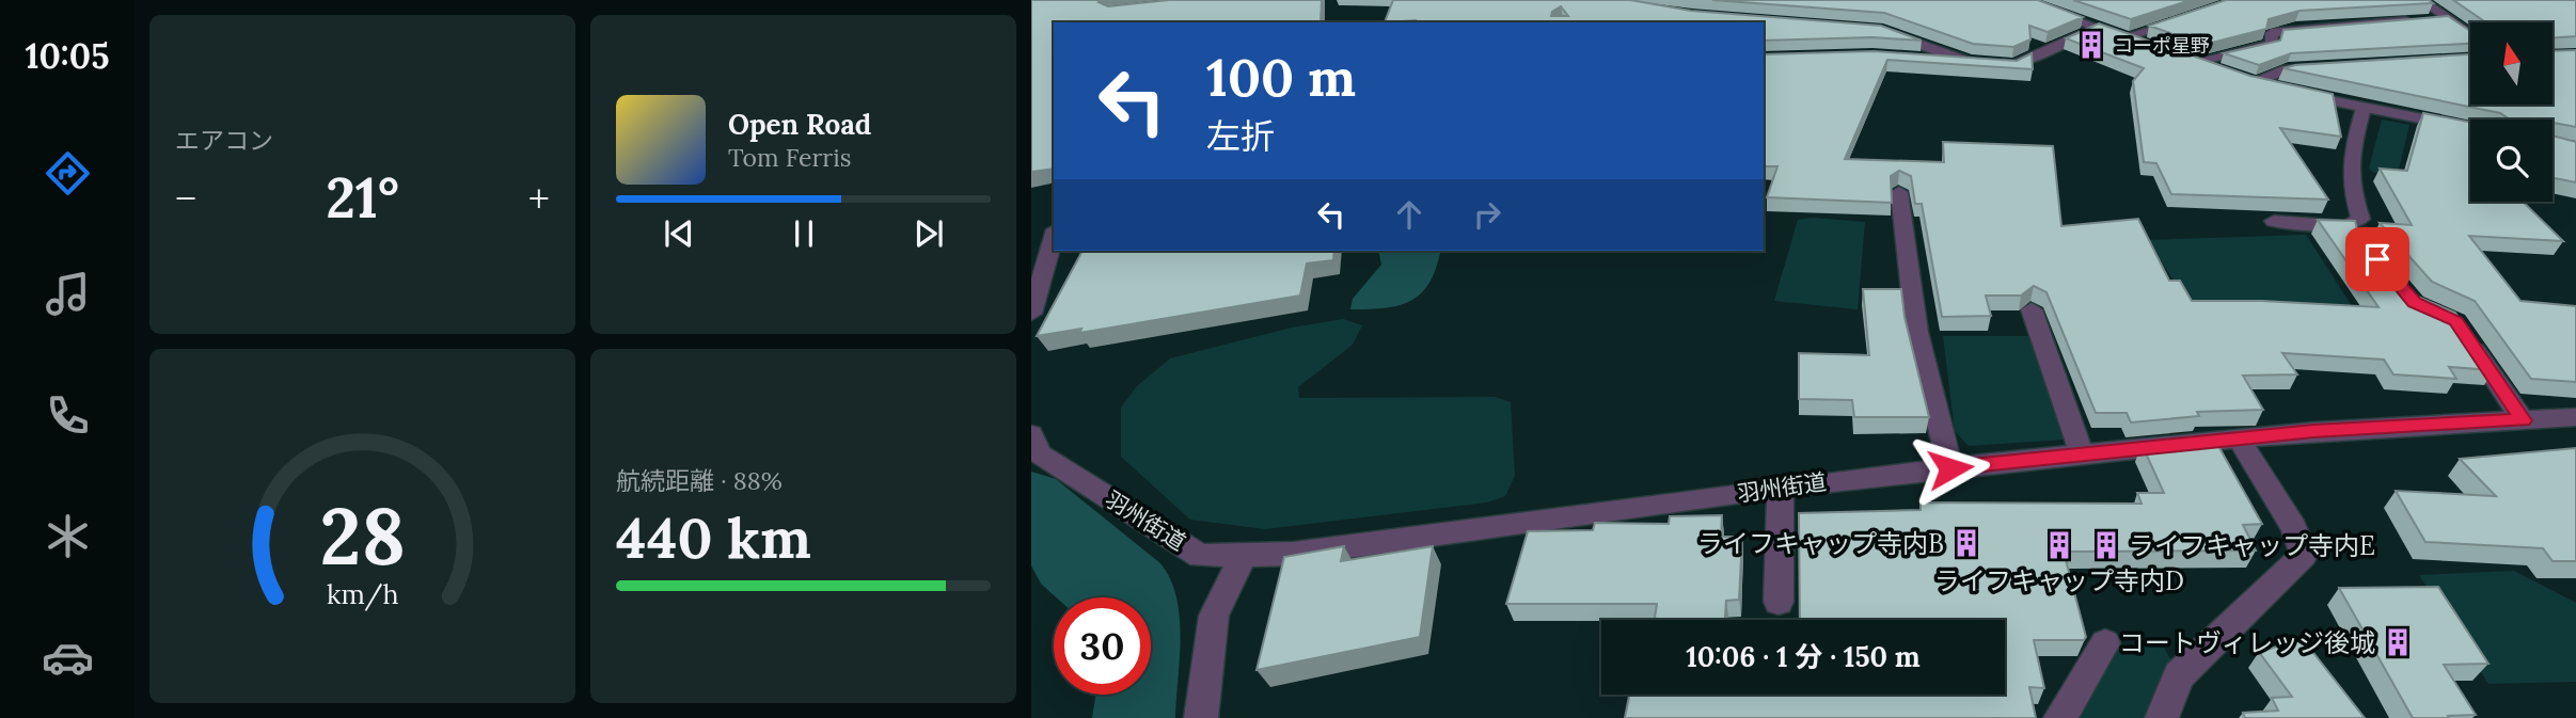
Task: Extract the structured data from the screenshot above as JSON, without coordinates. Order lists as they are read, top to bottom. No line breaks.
{"streets":{"street":["羽州街道"]},"places":{"building":["コーポ星野","ライフキャップ寺内B","ライフキャップ寺内D","ライフキャップ寺内E","コートヴィレッジ後城"]},"north":"top","page":{"tabs":"10:05","tile":["エアコン",["航続距離 · 88%","440 km"]],"turn":["100 m","左折"],"song":["Open Road","Tom Ferris"],"heat":["−","21°","+"],"limit":"30","trip":"10:06 · 1 分 · 150 m","gauge":["28","km/h"]}}
